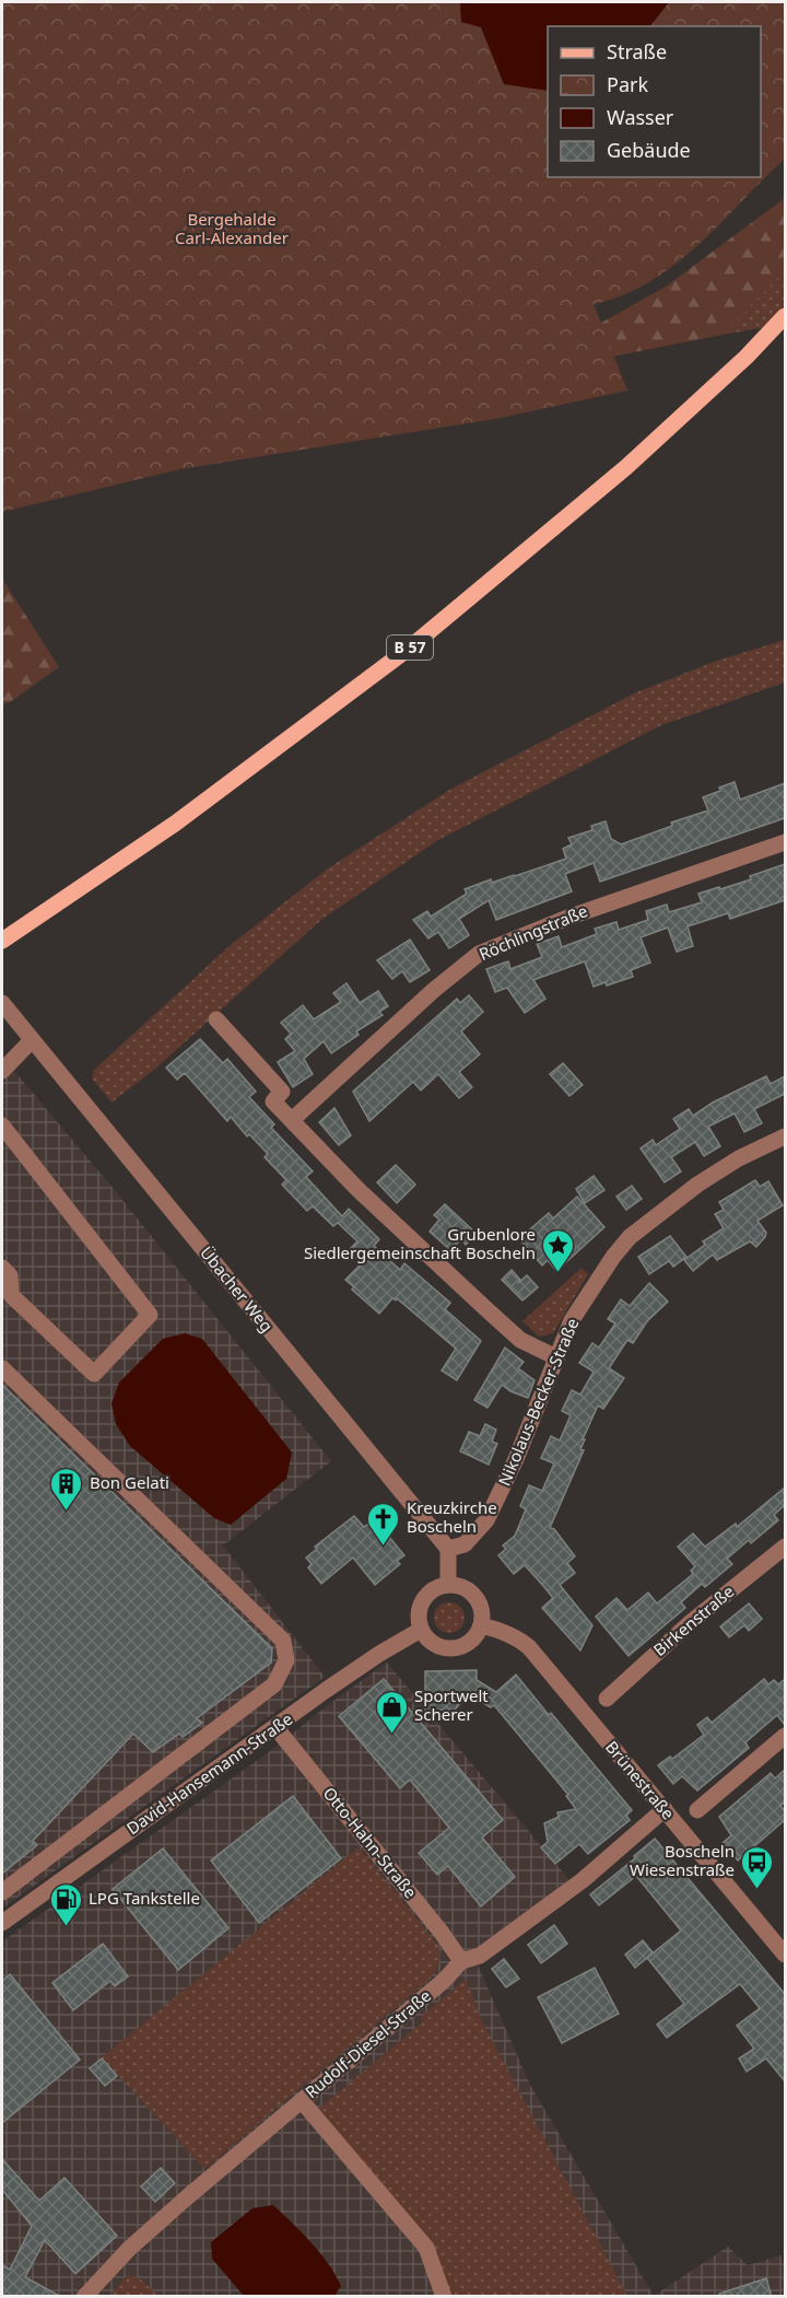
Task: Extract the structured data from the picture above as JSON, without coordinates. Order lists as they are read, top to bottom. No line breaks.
{"streets":{"main road":["B 57"],"street":["Röchlingstraße","Übacher Weg","Nikolaus-Becker-Straße","Birkenstraße","David-Hansemann-Straße","Brünestraße","Otto-Hahn-Straße","Rudolf-Diesel-Straße"]},"crossings":[["Übacher Weg","Nikolaus-Becker-Straße"],["David-Hansemann-Straße","Brünestraße"],["David-Hansemann-Straße","Otto-Hahn-Straße"],["Brünestraße","Rudolf-Diesel-Straße"],["Otto-Hahn-Straße","Rudolf-Diesel-Straße"]],"parks":["Bergehalde Carl-Alexander"],"places":{"place":["Grubenlore Siedlergemeinschaft Boscheln"],"building":["Bon Gelati"],"church":["Kreuzkirche Boscheln"],"shop":["Sportwelt Scherer"],"bus stop":["Boscheln Wiesenstraße"],"fuel station":["LPG Tankstelle"]},"legend":["Straße","Park","Wasser","Gebäude"]}
